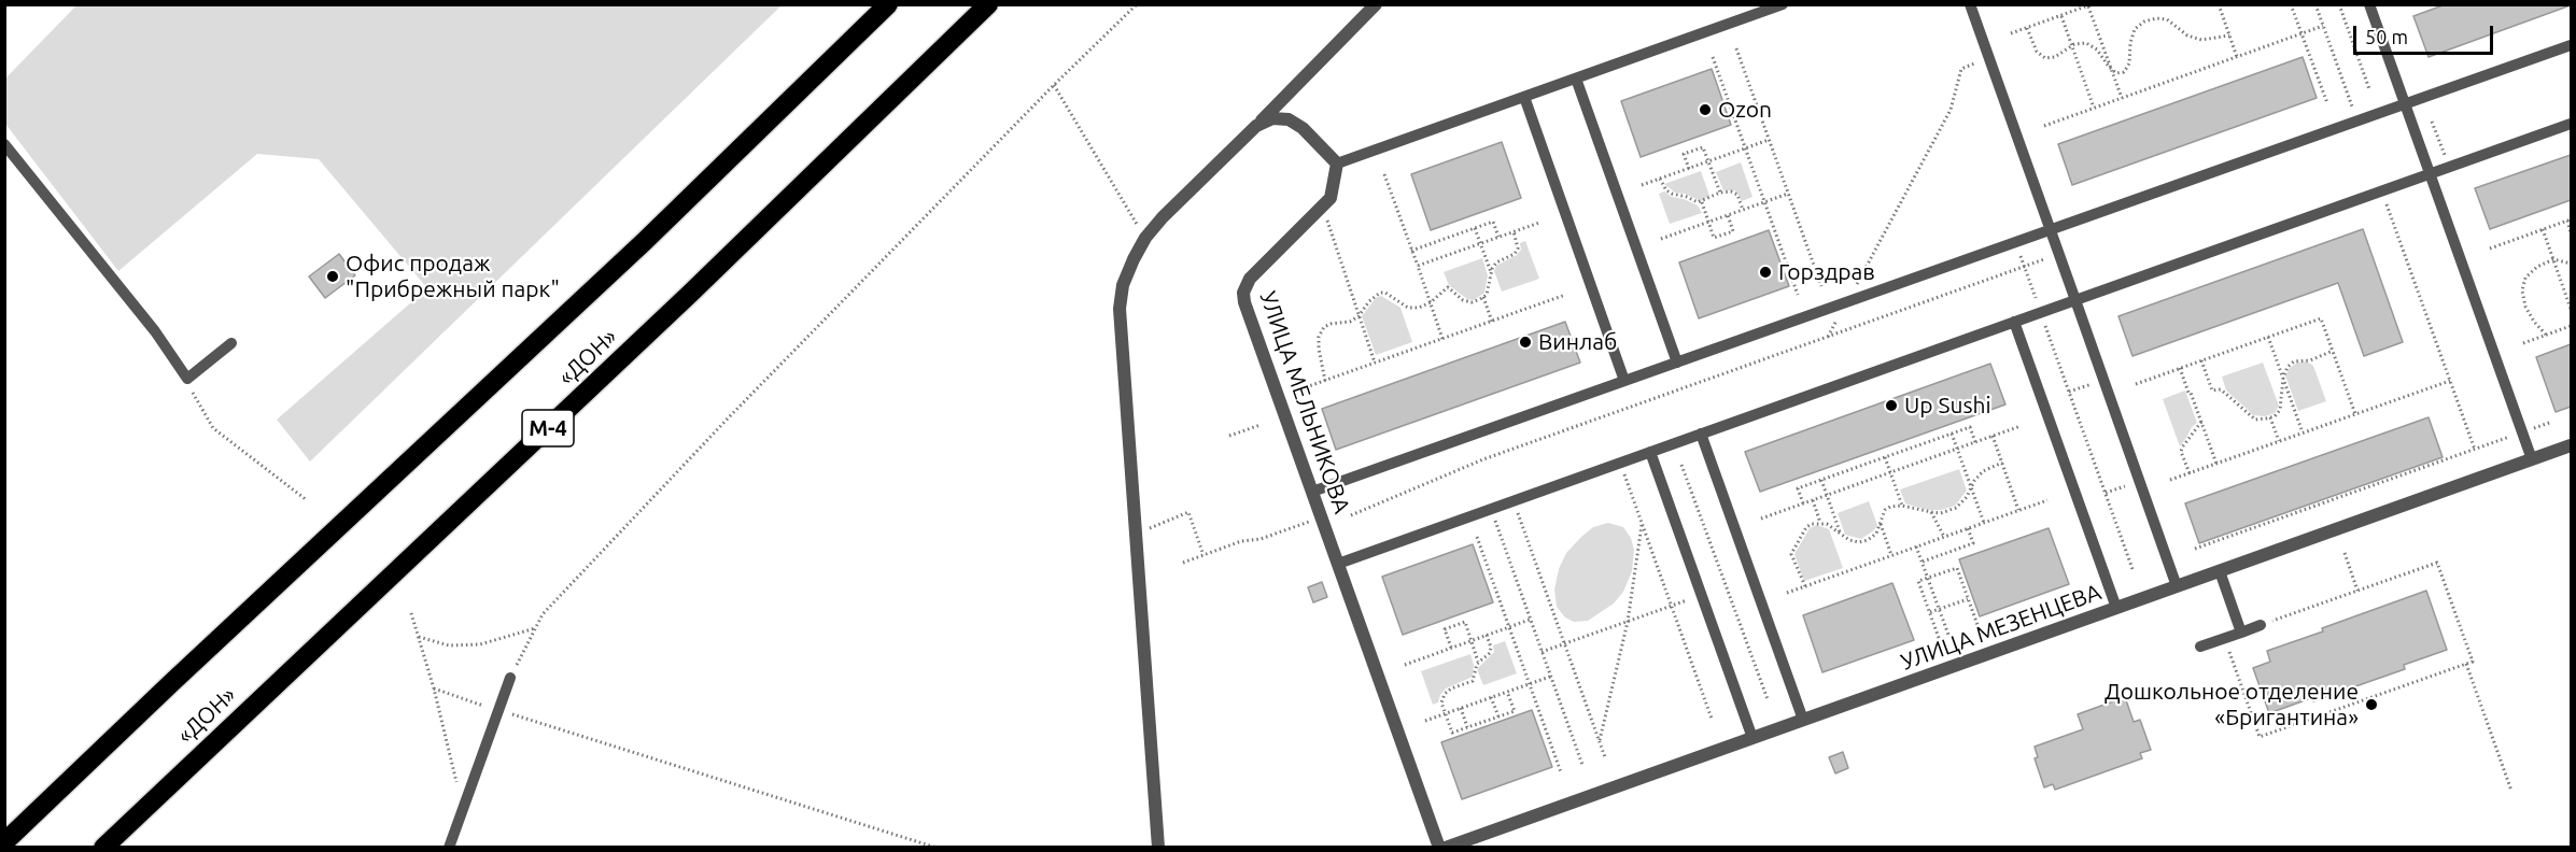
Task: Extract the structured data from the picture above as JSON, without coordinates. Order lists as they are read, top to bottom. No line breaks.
{"streets":{"highway":["«ДОН»","М-4"],"street":["УЛИЦА МЕЛЬНИКОВА","УЛИЦА МЕЗЕНЦЕВА"]},"places":["Ozon","Горздрав","Офис продаж \"Прибрежный парк\"","Винлаб","Up Sushi","Дошкольное отделение «Бригантина»"],"scale_bar":"50 m"}
